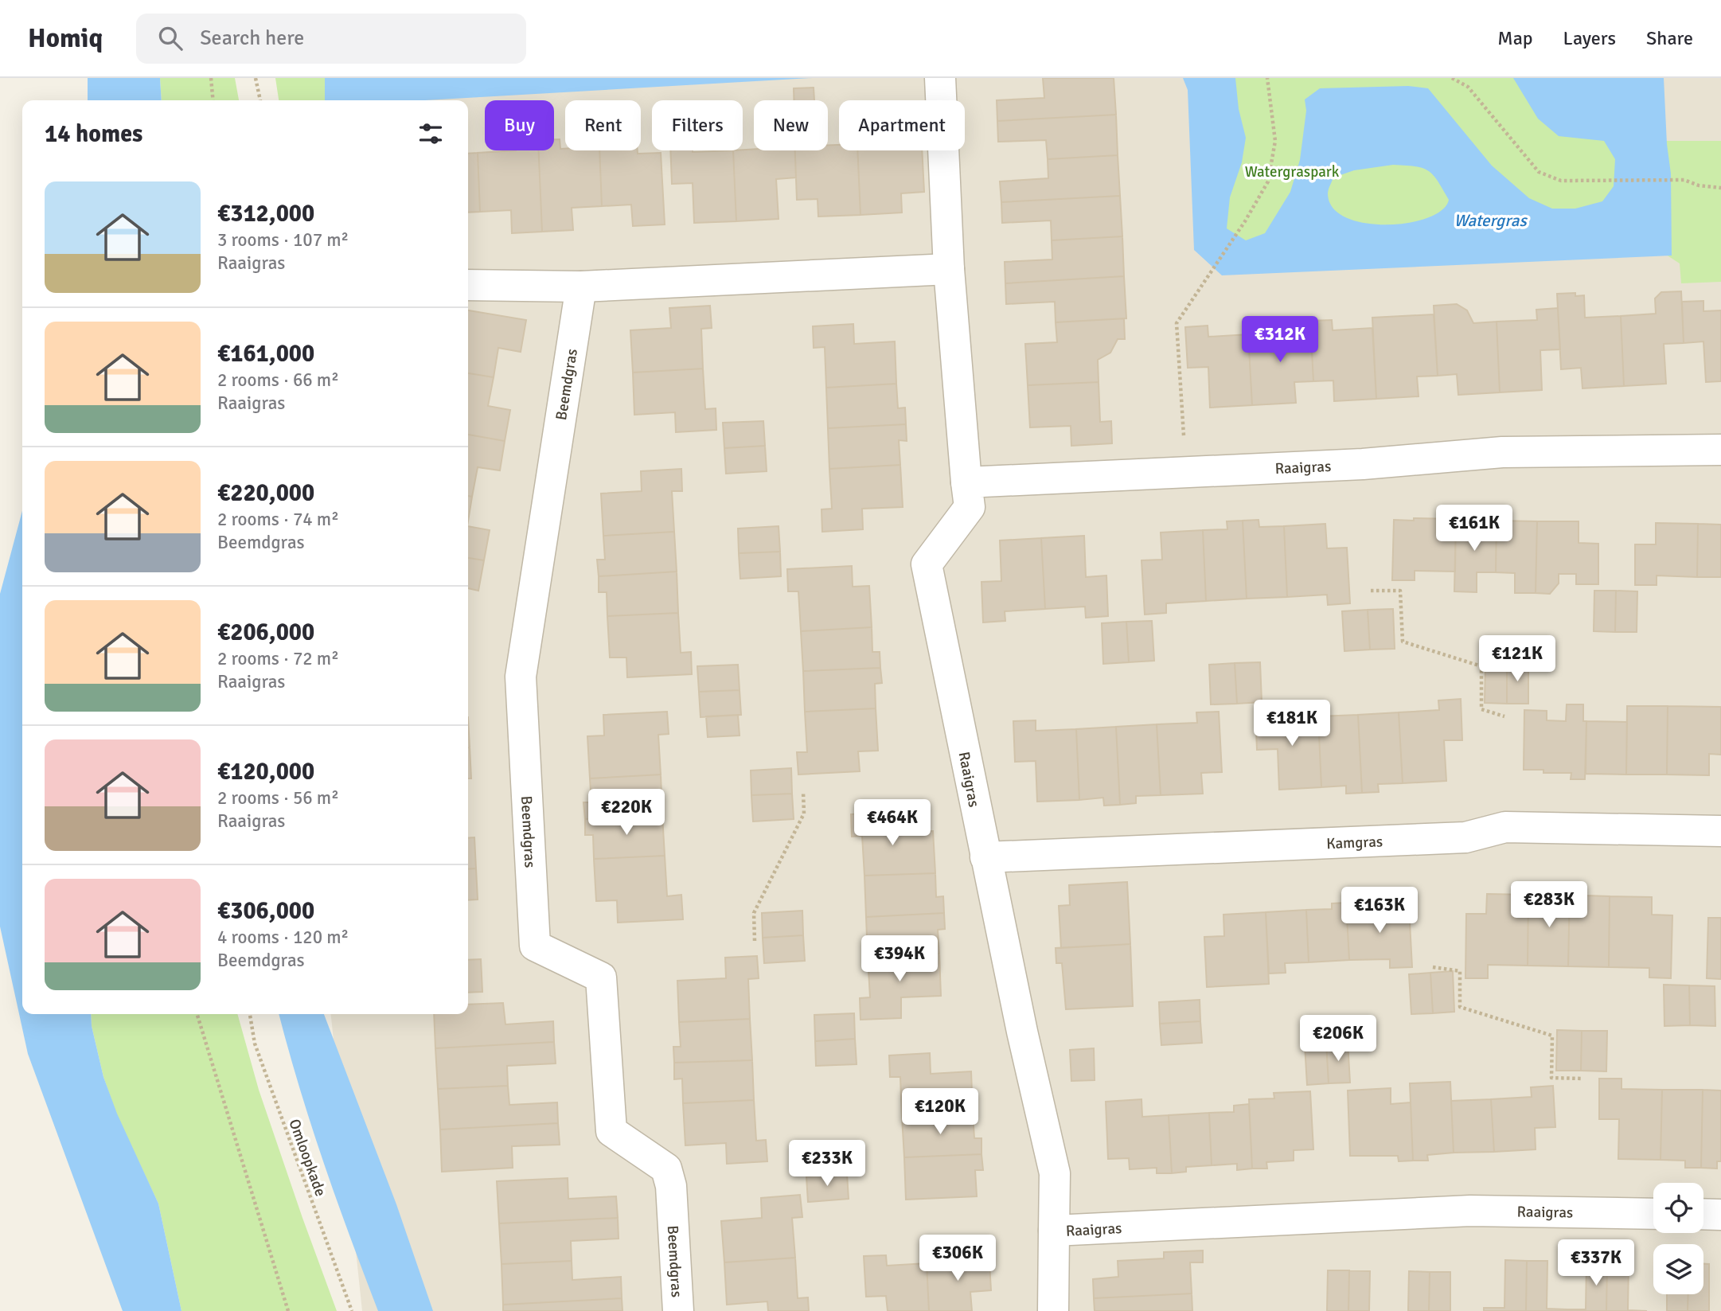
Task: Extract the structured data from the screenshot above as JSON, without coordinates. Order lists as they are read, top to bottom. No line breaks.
{"streets":{"street":["Beemdgras","Raaigras","Kamgras"],"path":["Omloopkade"]},"crossings":[["Raaigras","Kamgras"]],"water":["Watergras"],"parks":["Watergraspark"],"page":{"header":"Homiq","search":"Search here","nav":["Map","Layers","Share"],"chip":["Buy","Rent","Filters","New","Apartment"],"heading":"14 homes","list":[{"name":"€312,000","note":"3 rooms · 107 m² · Raaigras"},{"name":"€161,000","note":"2 rooms · 66 m² · Raaigras"},{"name":"€220,000","note":"2 rooms · 74 m² · Beemdgras"},{"name":"€206,000","note":"2 rooms · 72 m² · Raaigras"},{"name":"€120,000","note":"2 rooms · 56 m² · Raaigras"},{"name":"€306,000","note":"4 rooms · 120 m² · Beemdgras"}],"price":["€312K","€161K","€121K","€181K","€220K","€464K","€283K","€163K","€394K","€206K","€120K","€233K","€306K","€337K"]}}
